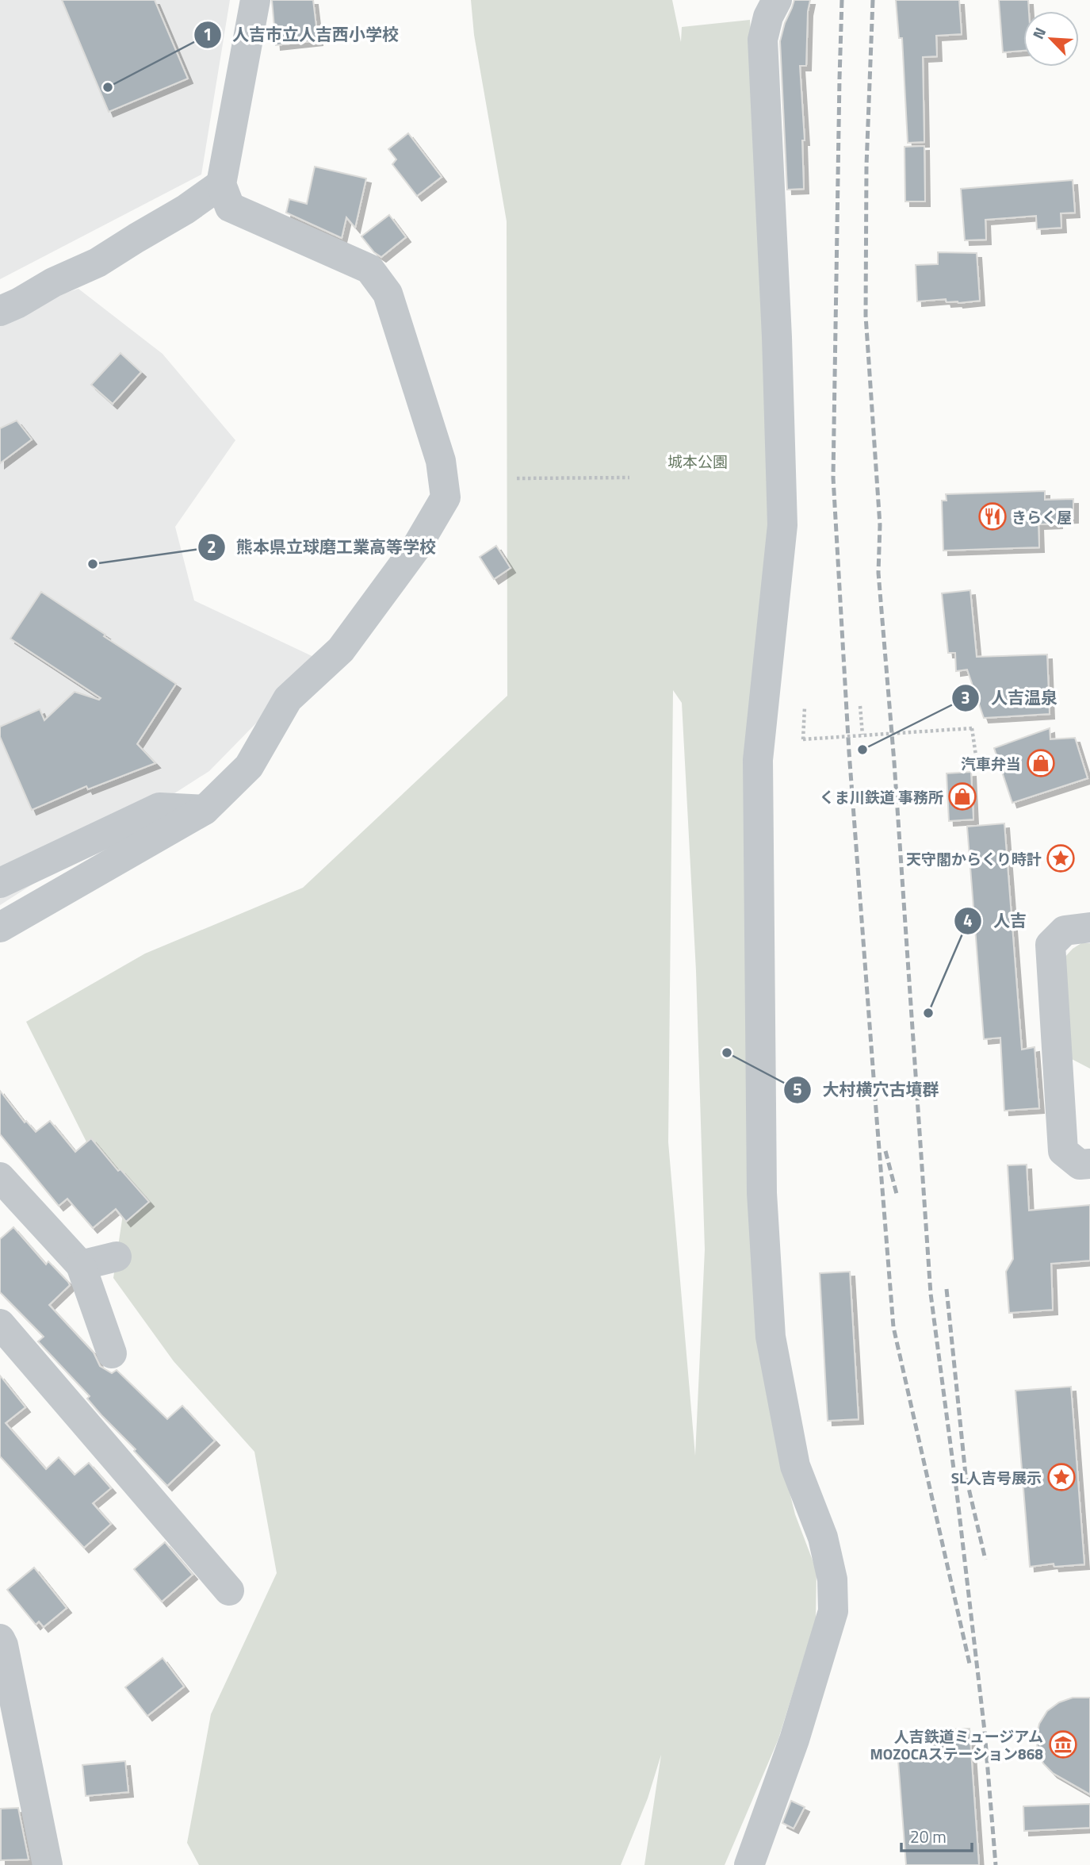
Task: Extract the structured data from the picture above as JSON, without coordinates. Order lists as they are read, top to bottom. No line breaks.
{"parks":["城本公園"],"places":{"other":["人吉市立人吉西小学校","熊本県立球磨工業高等学校","人吉温泉","人吉","大村横穴古墳群"],"restaurant":["きらく屋"],"shop":["汽車弁当","くま川鉄道 事務所"],"place":["天守閣からくり時計","SL人吉号展示"],"museum":["人吉鉄道ミュージアム MOZOCAステーション868"]},"scale_bar":"20 m","north":"top left"}
